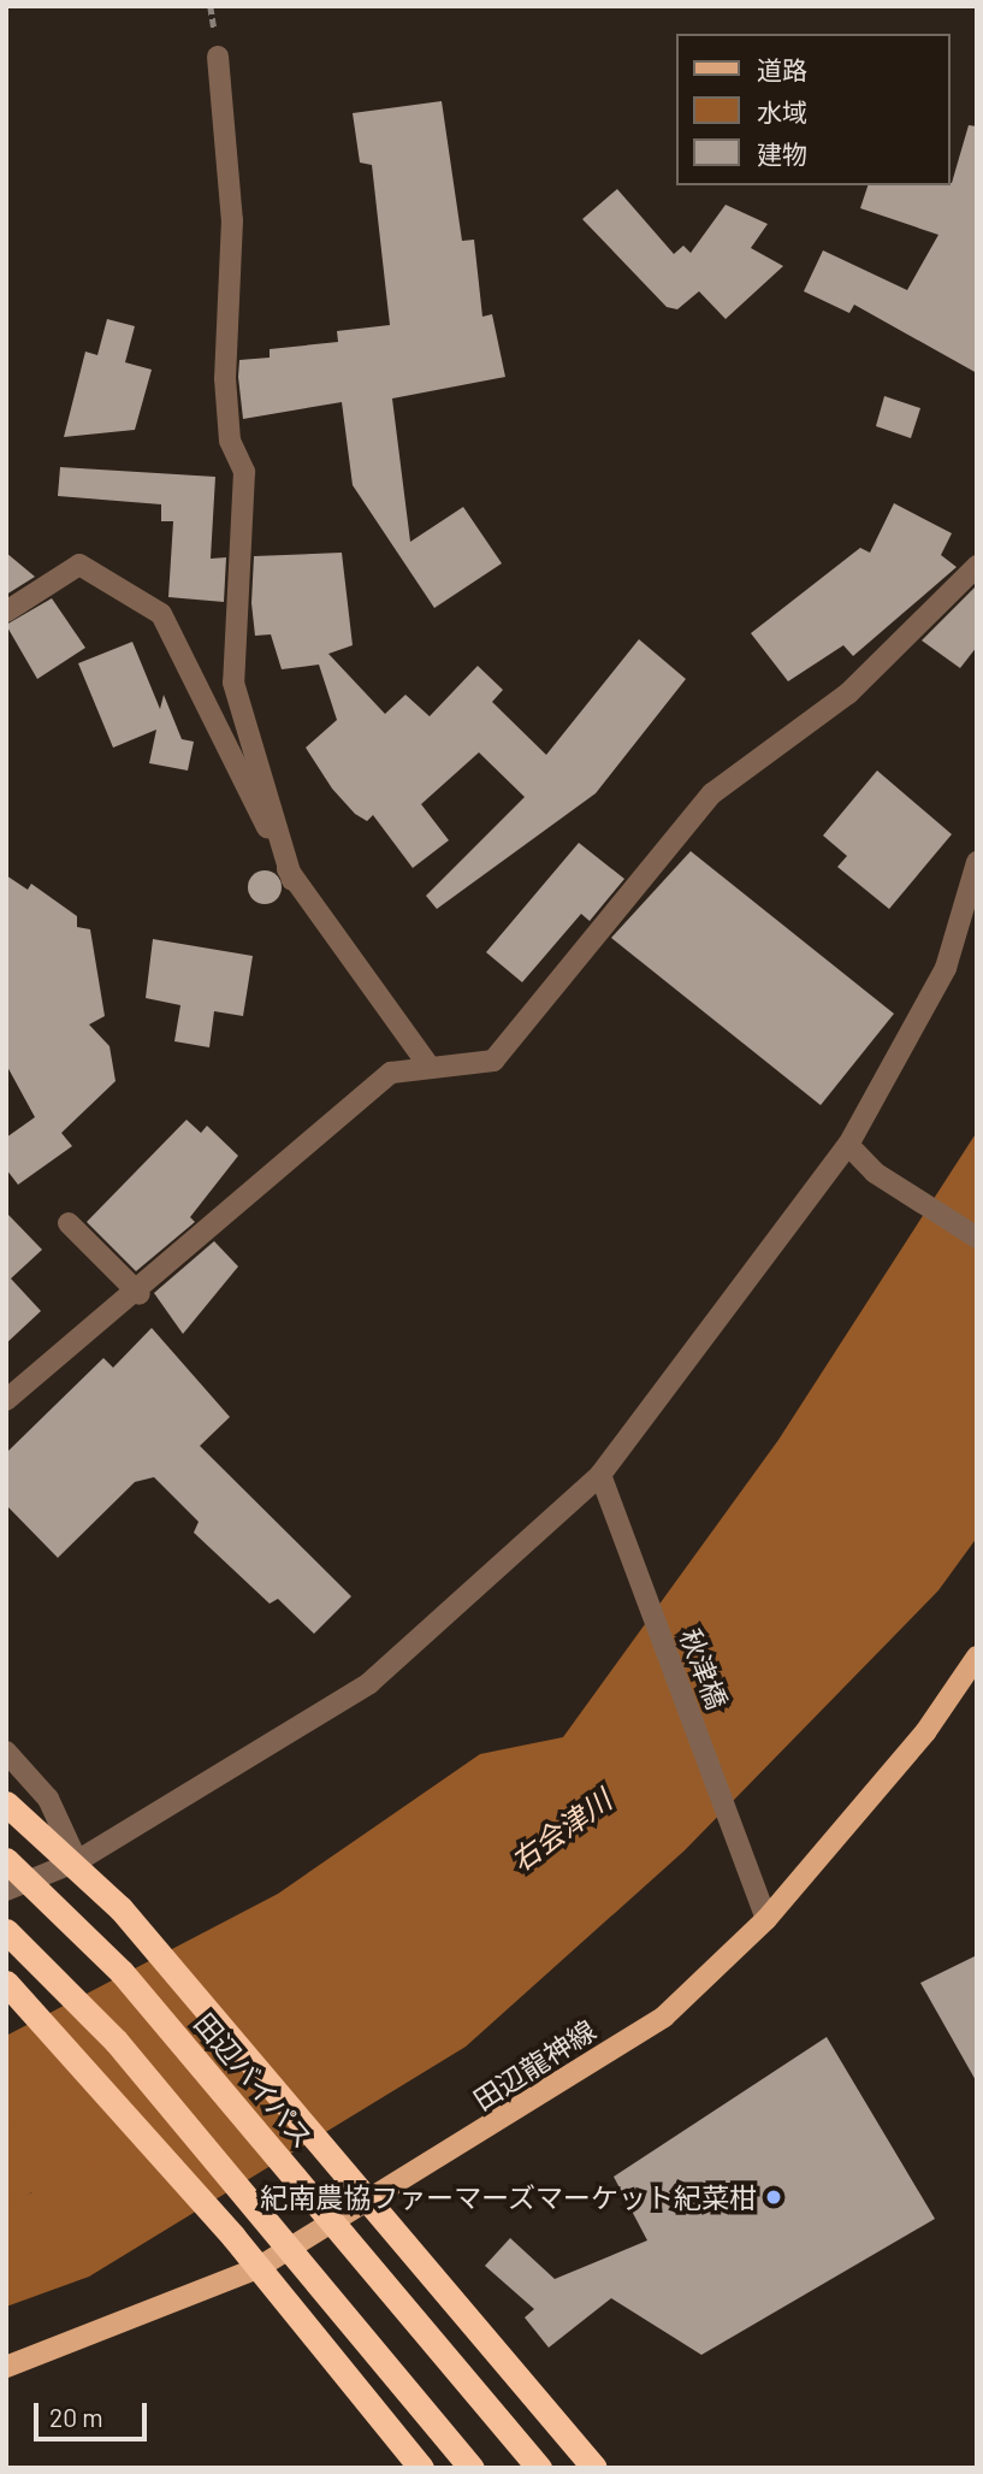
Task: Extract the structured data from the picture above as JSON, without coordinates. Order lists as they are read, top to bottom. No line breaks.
{"streets":{"highway":["田辺バイパス"],"main road":["田辺龍神線"],"street":["秋津橋"]},"crossings":[["秋津橋","田辺龍神線"]],"water":["右会津川"],"places":["紀南農協ファーマーズマーケット紀菜柑"],"legend":["道路","水域","建物"],"scale_bar":"20 m"}
